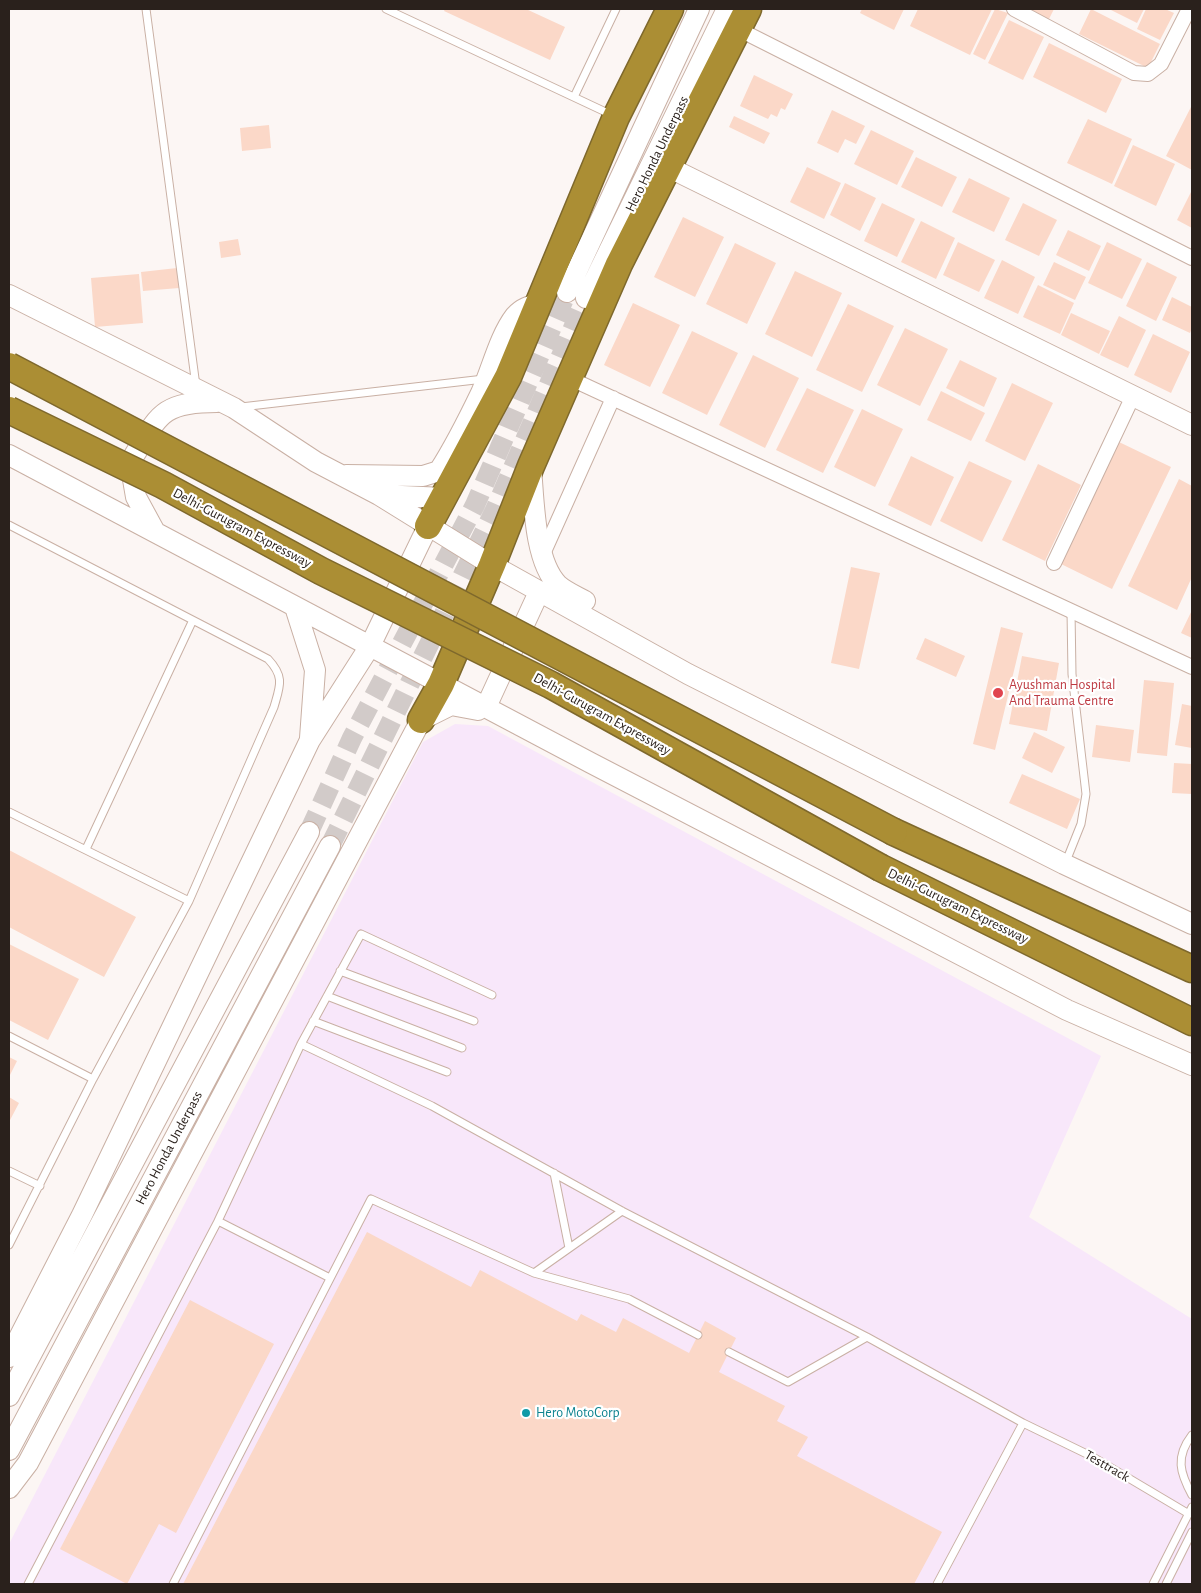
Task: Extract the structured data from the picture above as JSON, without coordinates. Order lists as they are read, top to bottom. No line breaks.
{"streets":{"highway":["Delhi-Gurugram Expressway"],"main road":["Hero Honda Underpass"],"lane":["Testtrack"]},"places":["Ayushman Hospital And Trauma Centre","Hero MotoCorp"]}
